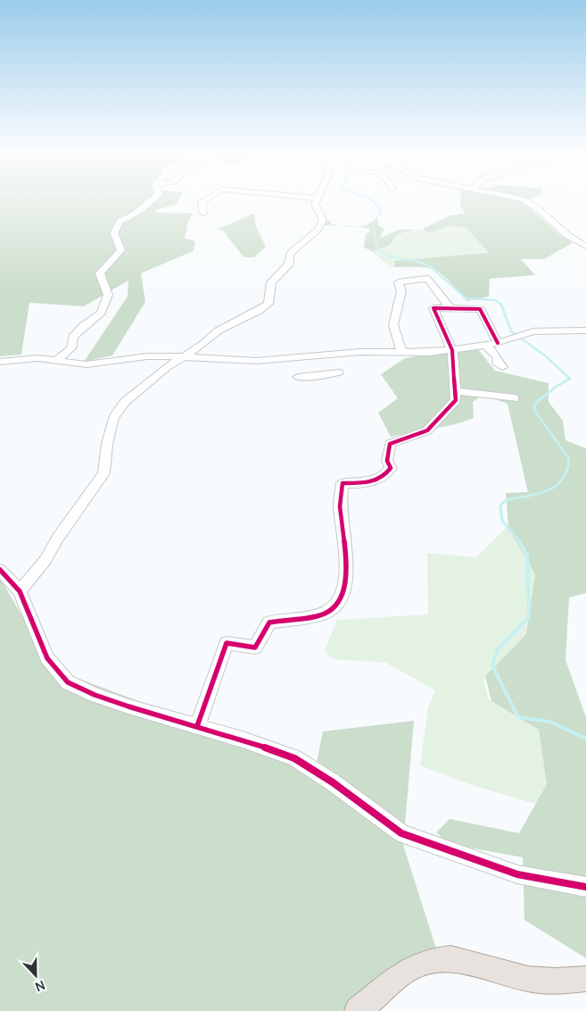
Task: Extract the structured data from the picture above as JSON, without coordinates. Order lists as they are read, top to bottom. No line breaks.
{"north":"bottom"}
